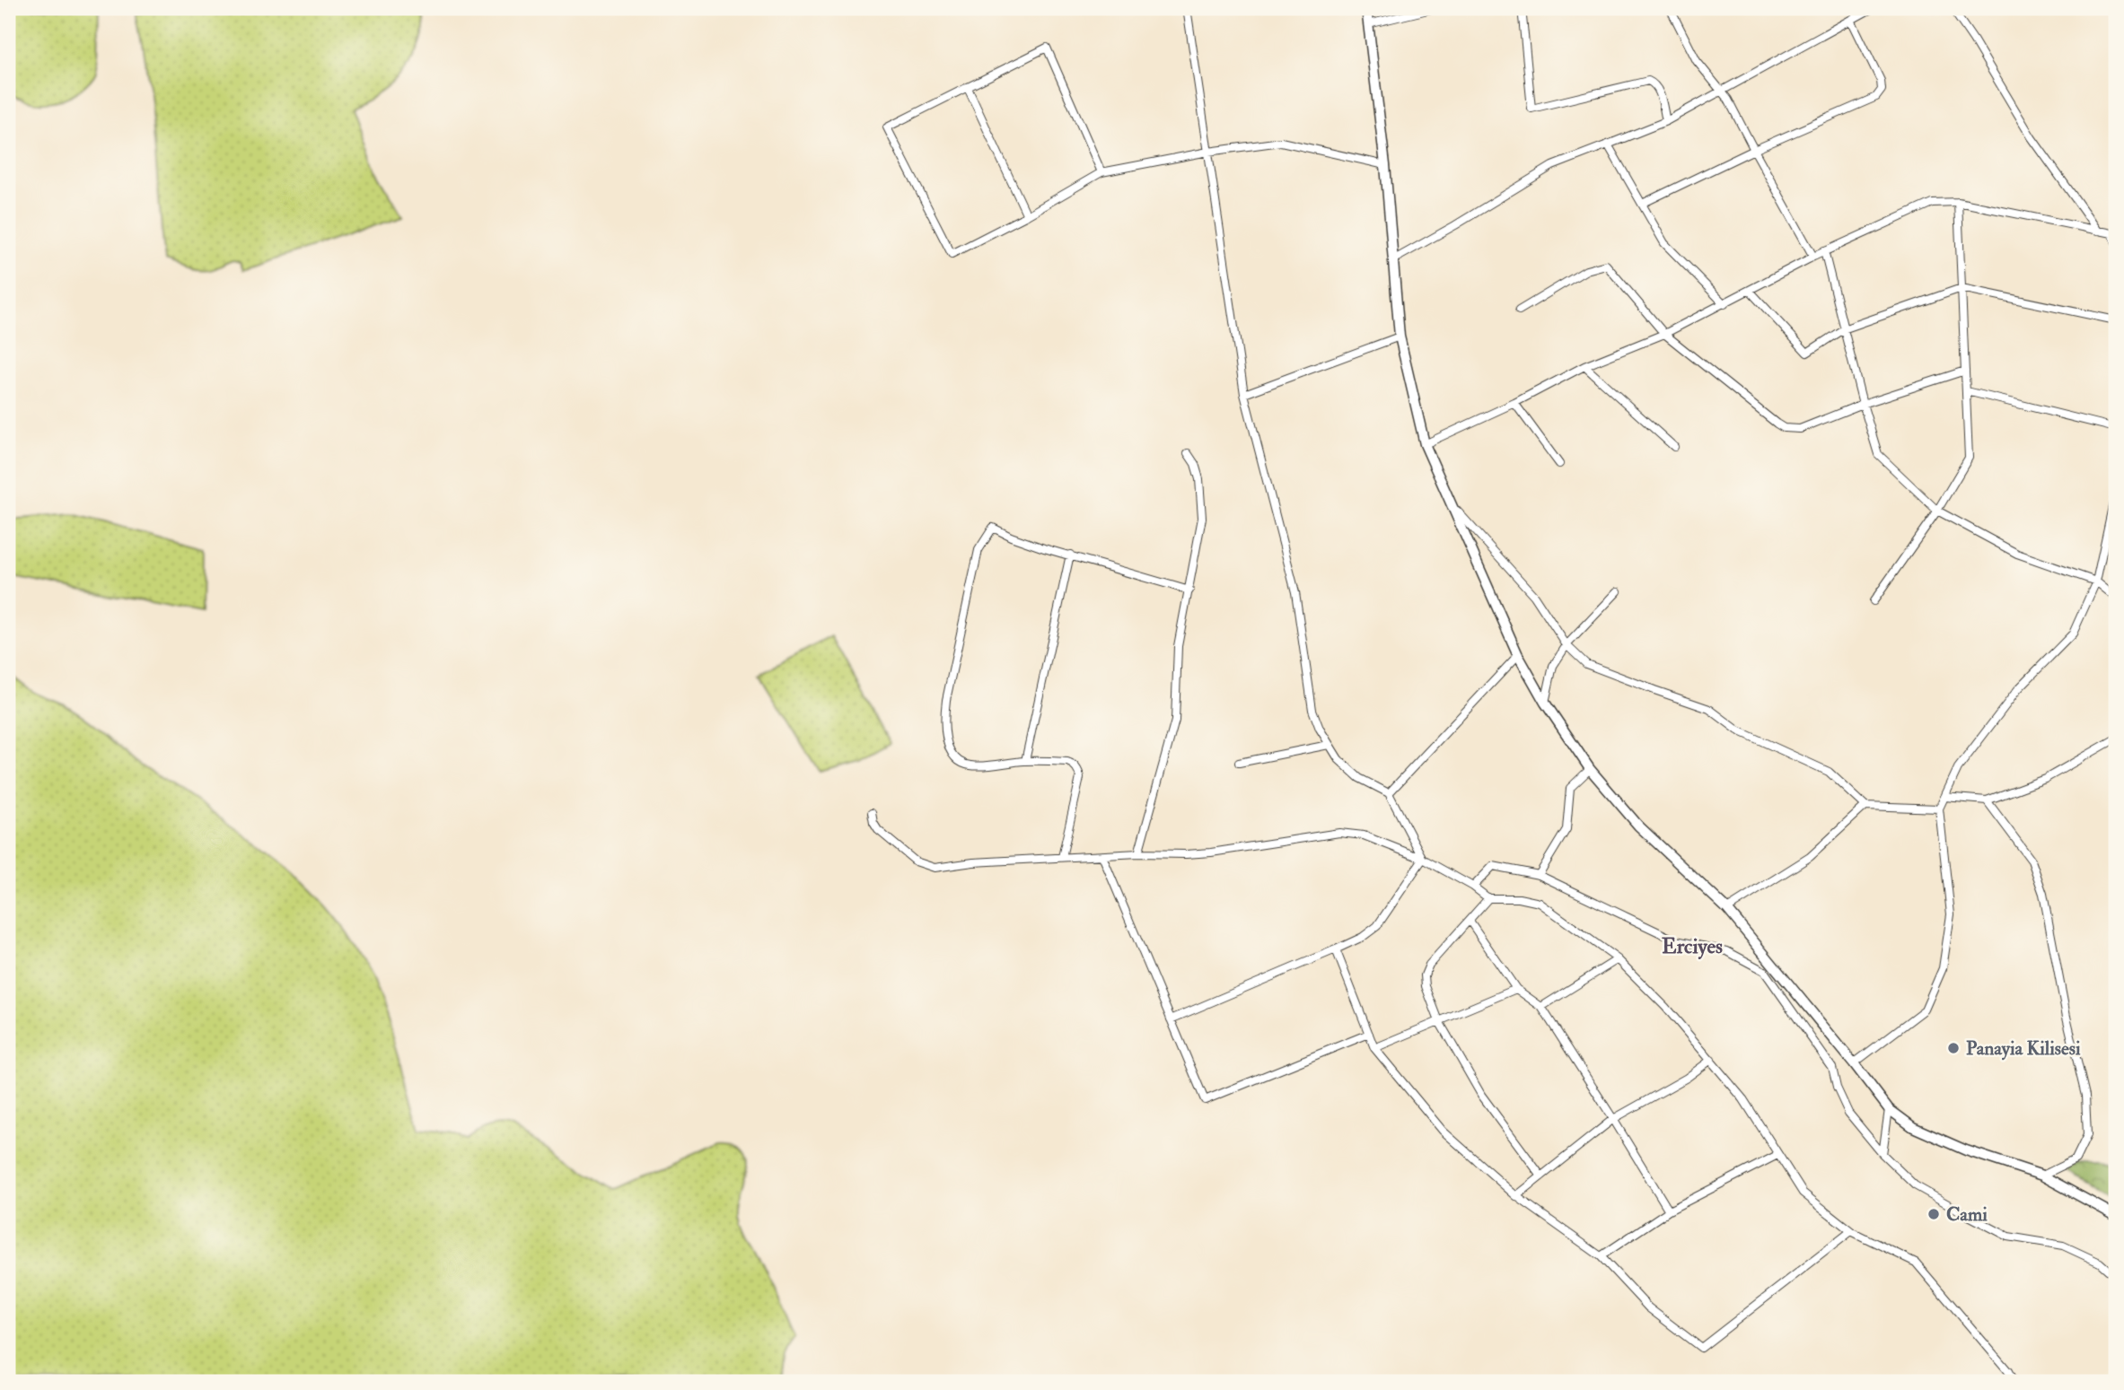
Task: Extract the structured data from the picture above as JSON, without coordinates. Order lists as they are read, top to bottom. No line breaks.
{"districts":["Erciyes"],"places":["Panayia Kilisesi","Cami"]}
